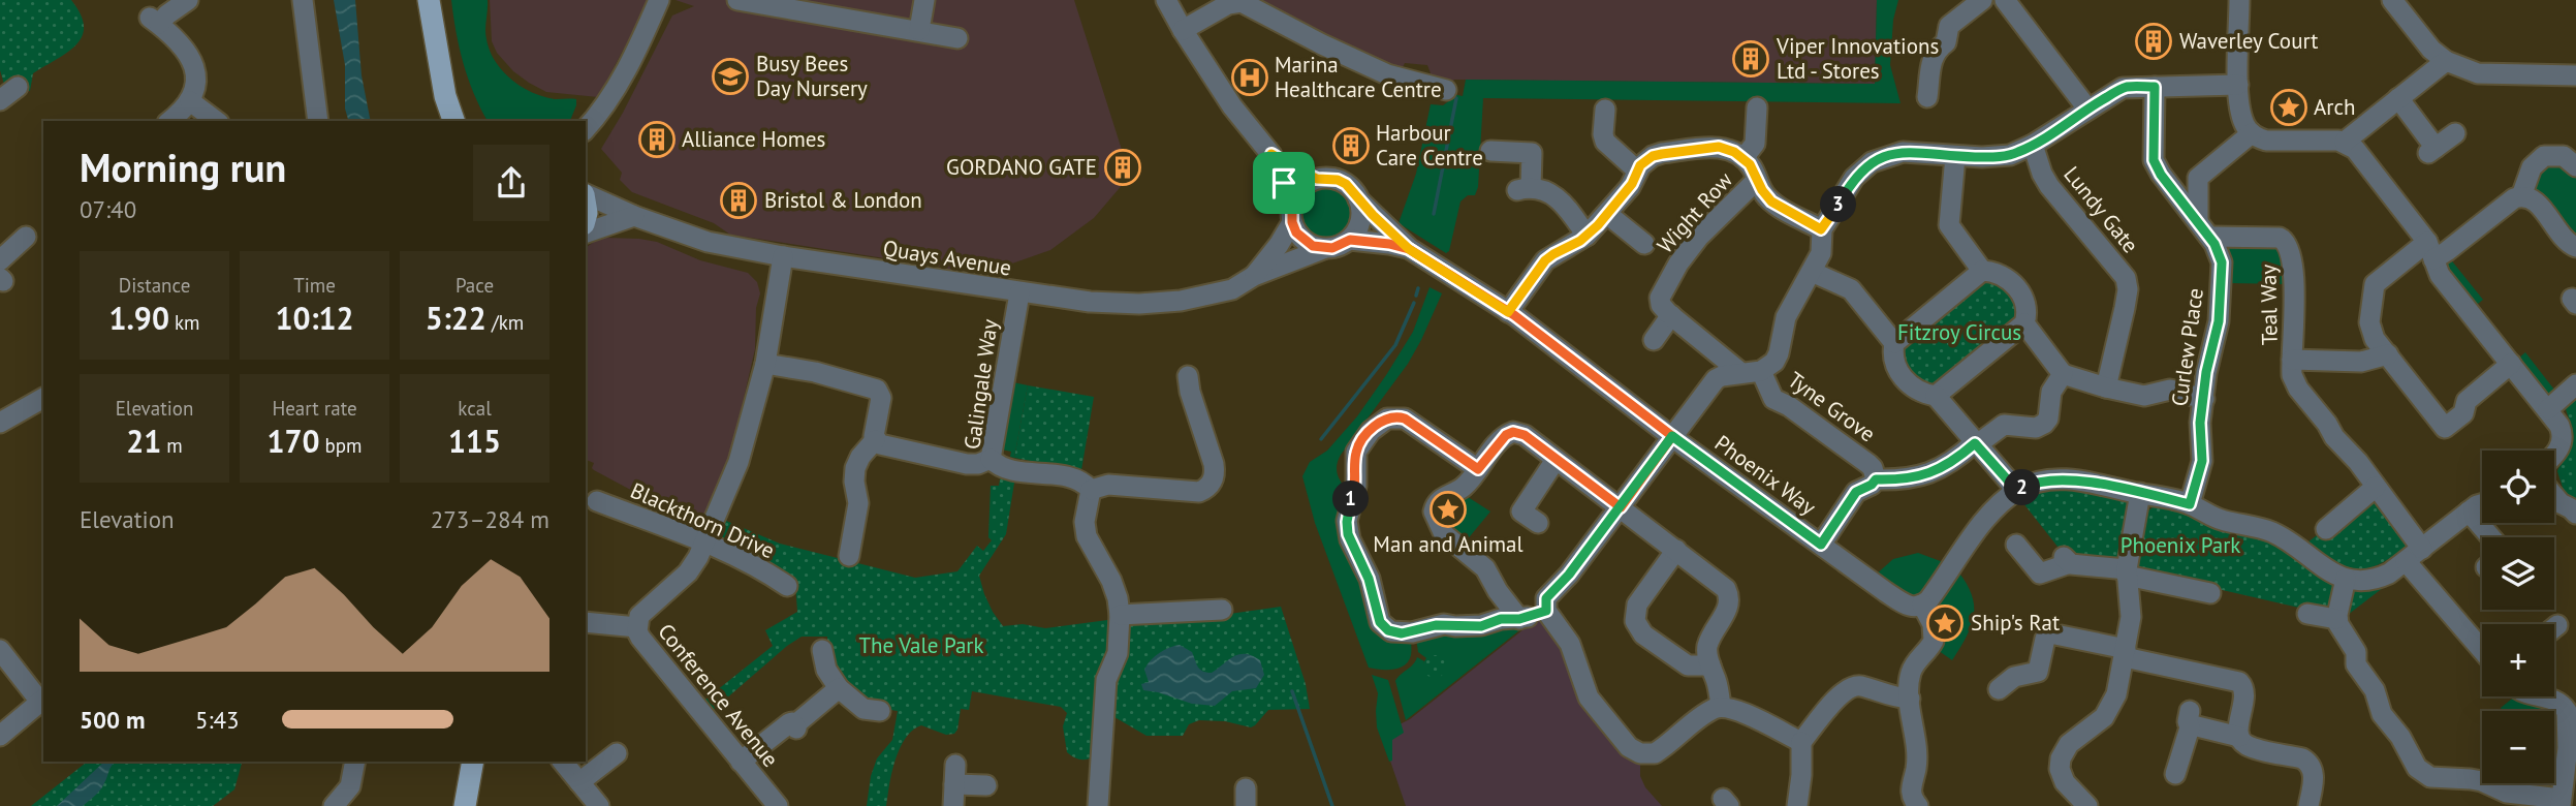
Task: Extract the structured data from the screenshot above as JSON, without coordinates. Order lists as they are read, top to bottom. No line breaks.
{"streets":{"street":["Lundy Gate","Wight Row","Quays Avenue","Teal Way","Curlew Place","Galingale Way","Tyne Grove","Phoenix Way","Blackthorn Drive","Conference Avenue"]},"crossings":[["Quays Avenue","Galingale Way"],["Quays Avenue","Phoenix Way"],["Quays Avenue","Conference Avenue"],["Teal Way","Curlew Place"],["Blackthorn Drive","Conference Avenue"]],"parks":["Fitzroy Circus","Phoenix Park","The Vale Park"],"places":{"building":["Waverley Court","Viper Innovations Ltd - Stores","Alliance Homes","Harbour Care Centre","GORDANO GATE","Bristol & London"],"school or university":["Busy Bees Day Nursery"],"hospital":["Marina Healthcare Centre"],"place":["Arch","Man and Animal","Ship's Rat"]},"page":{"heading":["Morning run","07:40"],"pins":["3","2","1"],"stats":[["Distance","1.90 km"],["Time","10:12"],["Pace","5:22 /km"],["Elevation","21 m"],["Heart rate","170 bpm"],["kcal","115"]],"map_buttons":["+","−"],"chart":["Elevation","273–284 m"],"list":[{"name":"500 m","note":"5:43"}]}}
